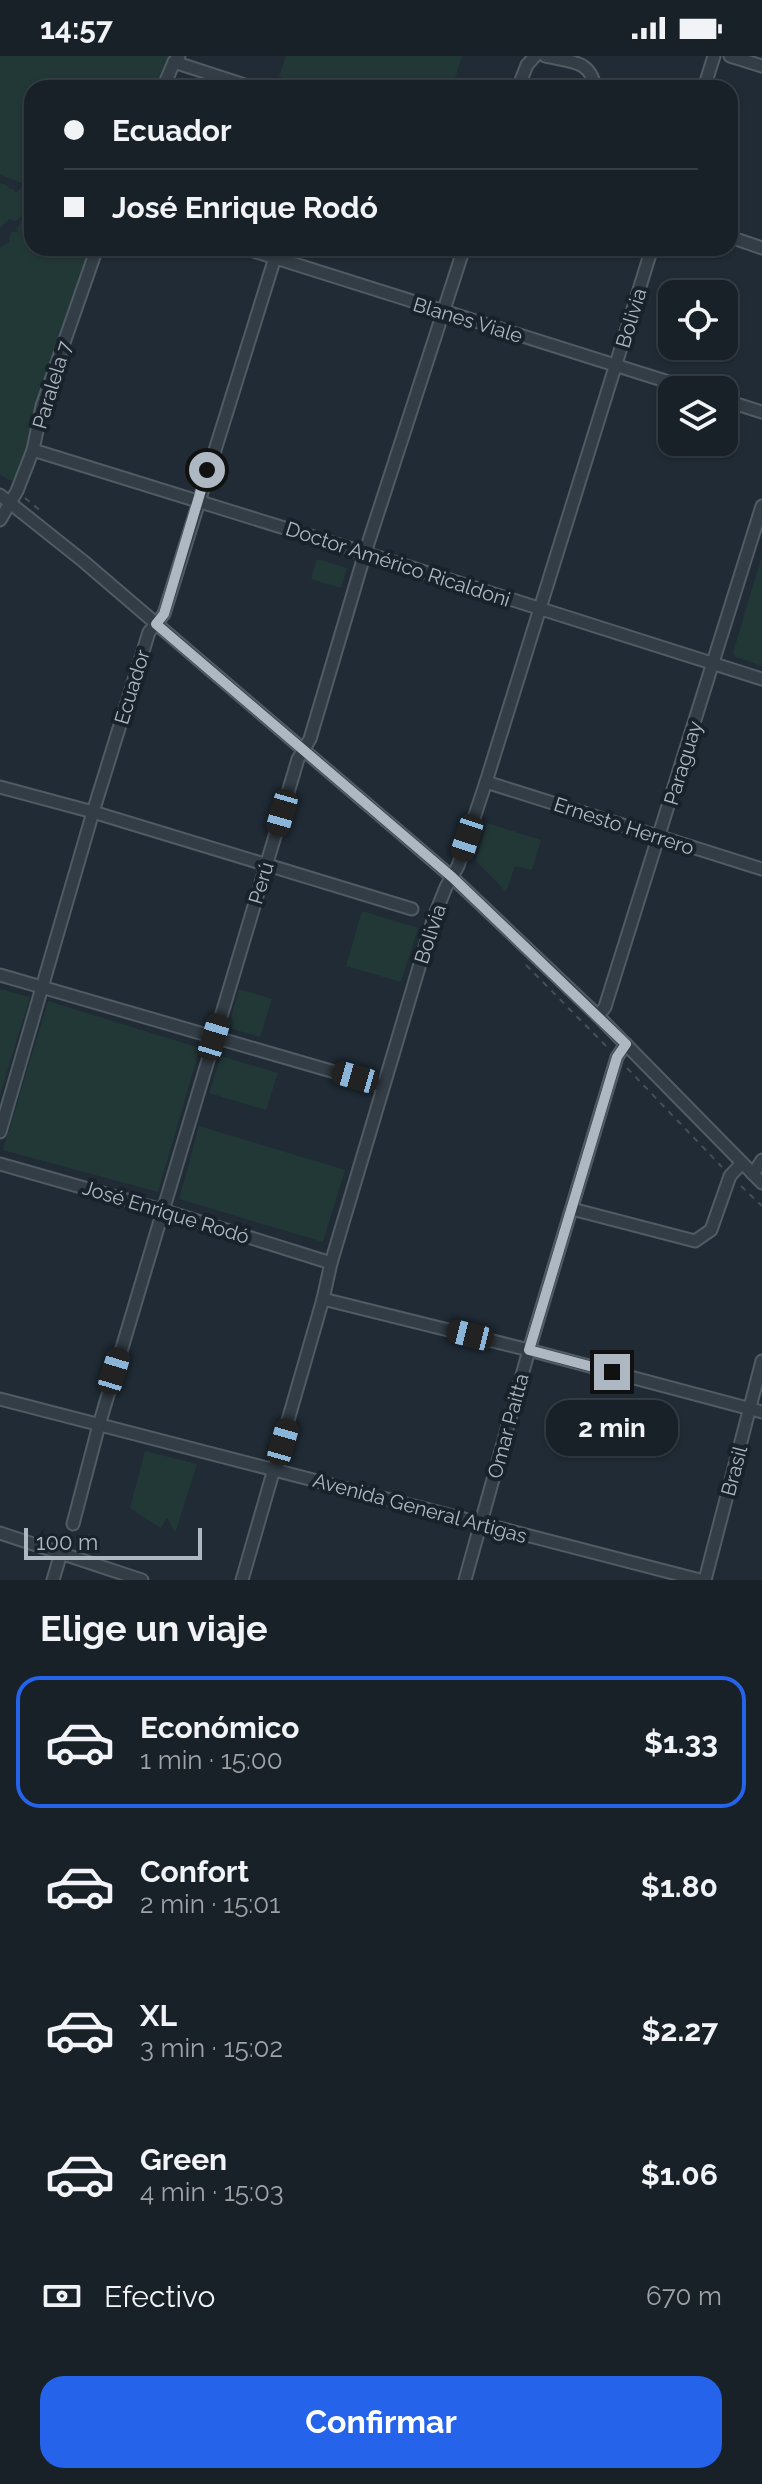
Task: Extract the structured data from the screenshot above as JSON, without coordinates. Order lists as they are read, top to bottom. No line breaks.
{"streets":{"street":["Bolivia","Blanes Viale","Paralela 7","Doctor Américo Ricaldoni","Ecuador","Paraguay","Ernesto Herrero","Perú","José Enrique Rodó","Omar Paitta","Brasil","Avenida General Artigas"]},"crossings":[["Bolivia","Blanes Viale"],["Bolivia","Doctor Américo Ricaldoni"],["Bolivia","Ernesto Herrero"],["Bolivia","José Enrique Rodó"],["Bolivia","Avenida General Artigas"],["Blanes Viale","Perú"],["Paralela 7","Doctor Américo Ricaldoni"],["Doctor Américo Ricaldoni","Ecuador"],["Doctor Américo Ricaldoni","Paraguay"],["Doctor Américo Ricaldoni","Perú"],["Paraguay","Ernesto Herrero"],["Perú","José Enrique Rodó"],["Perú","Avenida General Artigas"],["Omar Paitta","Avenida General Artigas"],["Brasil","Avenida General Artigas"]],"scale_bar":"100 m","page":{"status":"14:57","banner":["Ecuador","José Enrique Rodó"],"bubble":"2 min","scale":"100 m","heading":"Elige un viaje","list":[{"name":"Económico","note":"1 min · 15:00","value":"$1.33"},{"name":"Confort","note":"2 min · 15:01","value":"$1.80"},{"name":"XL","note":"3 min · 15:02","value":"$2.27"},{"name":"Green","note":"4 min · 15:03","value":"$1.06"}],"pay":["Efectivo","670 m"],"buttons":"Confirmar"}}
